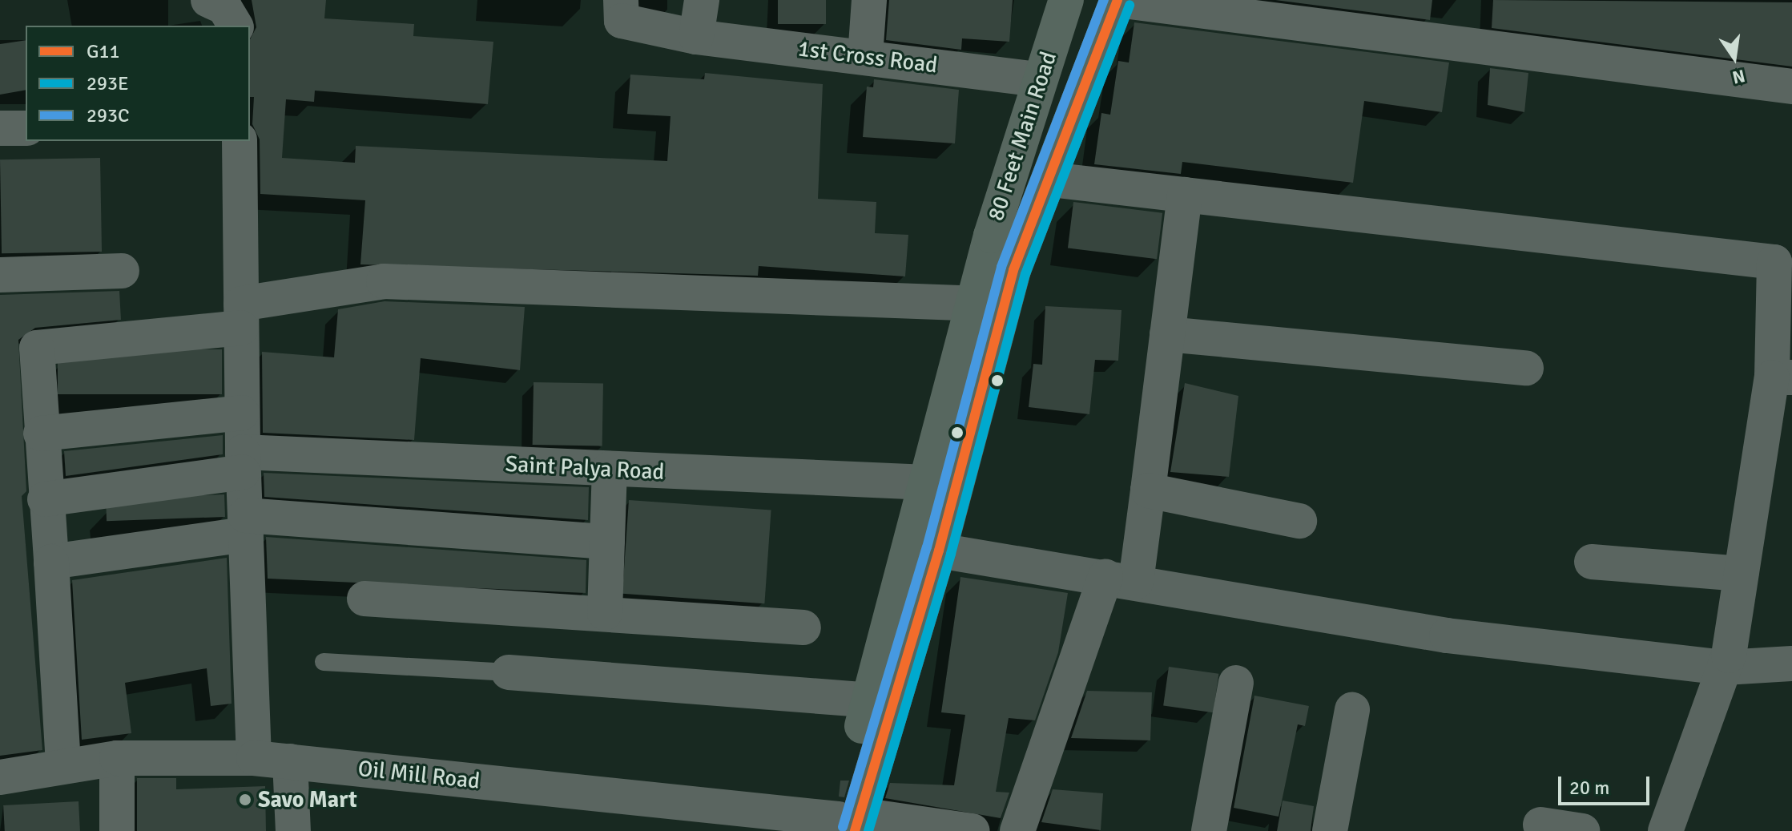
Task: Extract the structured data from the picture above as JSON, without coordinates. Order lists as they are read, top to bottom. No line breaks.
{"streets":{"main road":["80 Feet Main Road"],"street":["1st Cross Road","Saint Palya Road","Oil Mill Road"]},"crossings":[["1st Cross Road","80 Feet Main Road"],["80 Feet Main Road","Saint Palya Road"],["80 Feet Main Road","Oil Mill Road"]],"places":["Savo Mart"],"lines":["transit line G11","transit line 293C","transit line 293E"],"legend":["G11","293E","293C"],"scale_bar":"20 m","north":"bottom"}
